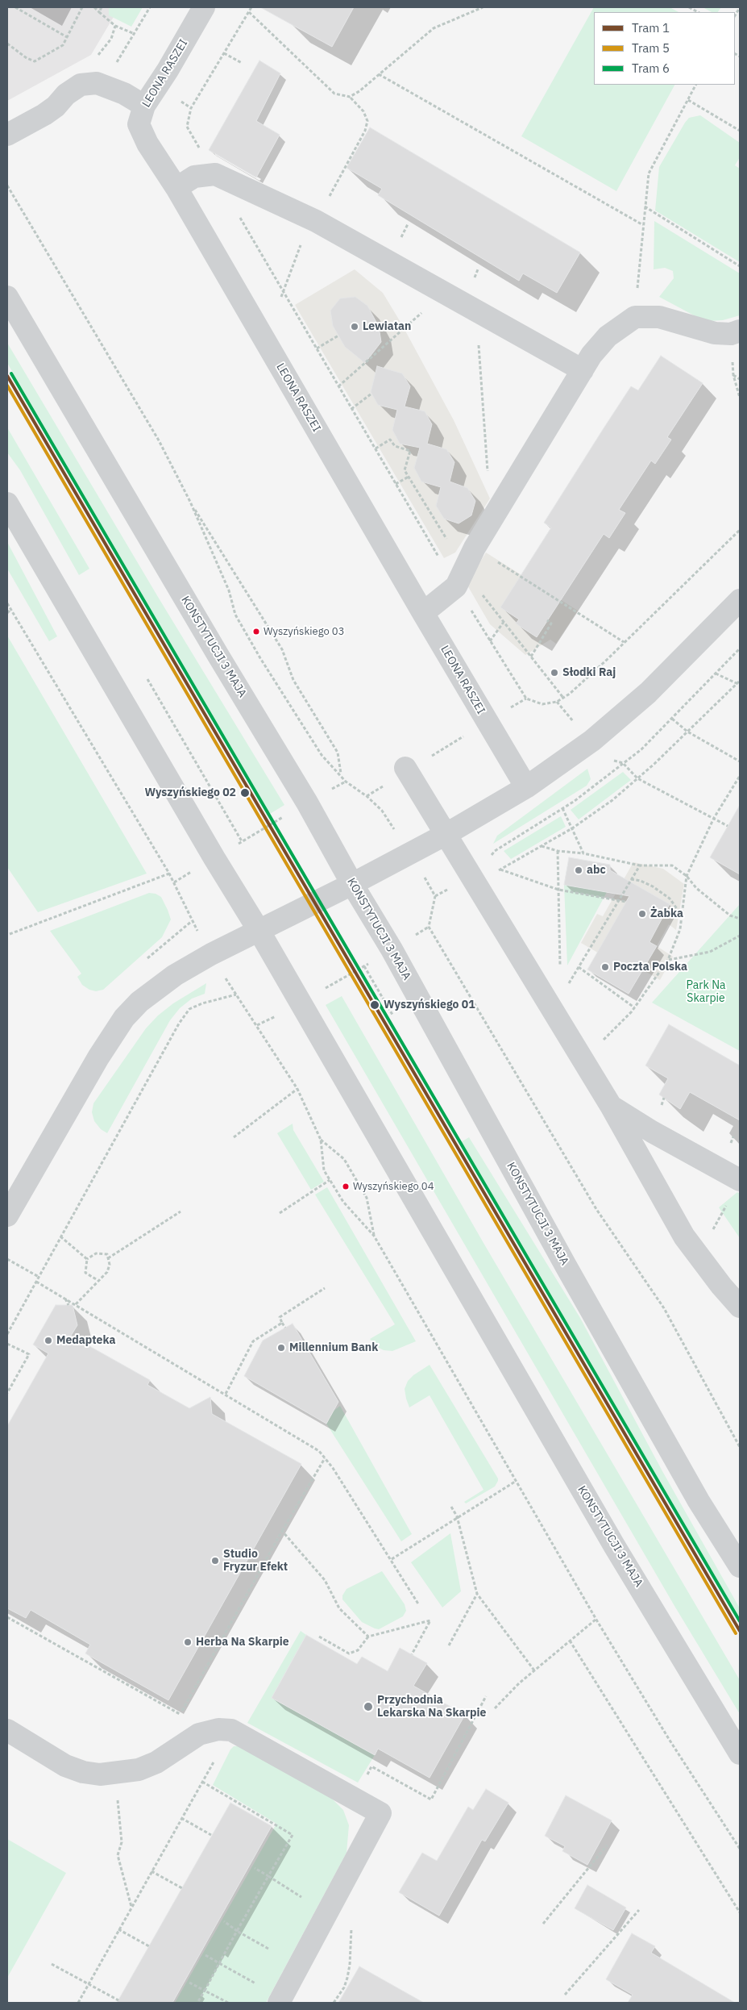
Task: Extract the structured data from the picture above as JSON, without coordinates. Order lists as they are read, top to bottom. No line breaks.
{"streets":{"street":["LEONA RASZEI","KONSTYTUCJI 3 MAJA"]},"parks":["Park Na Skarpie"],"places":["Lewiatan","Wyszyńskiego 03","Słodki Raj","Wyszyńskiego 02","abc","Żabka","Poczta Polska","Wyszyńskiego 01","Wyszyńskiego 04","Medapteka","Millennium Bank","Studio Fryzur Efekt","Herba Na Skarpie","Przychodnia Lekarska Na Skarpie"],"lines":["tram line 6","tram line 1","tram line 5"],"legend":["Tram 1","Tram 5","Tram 6"]}
